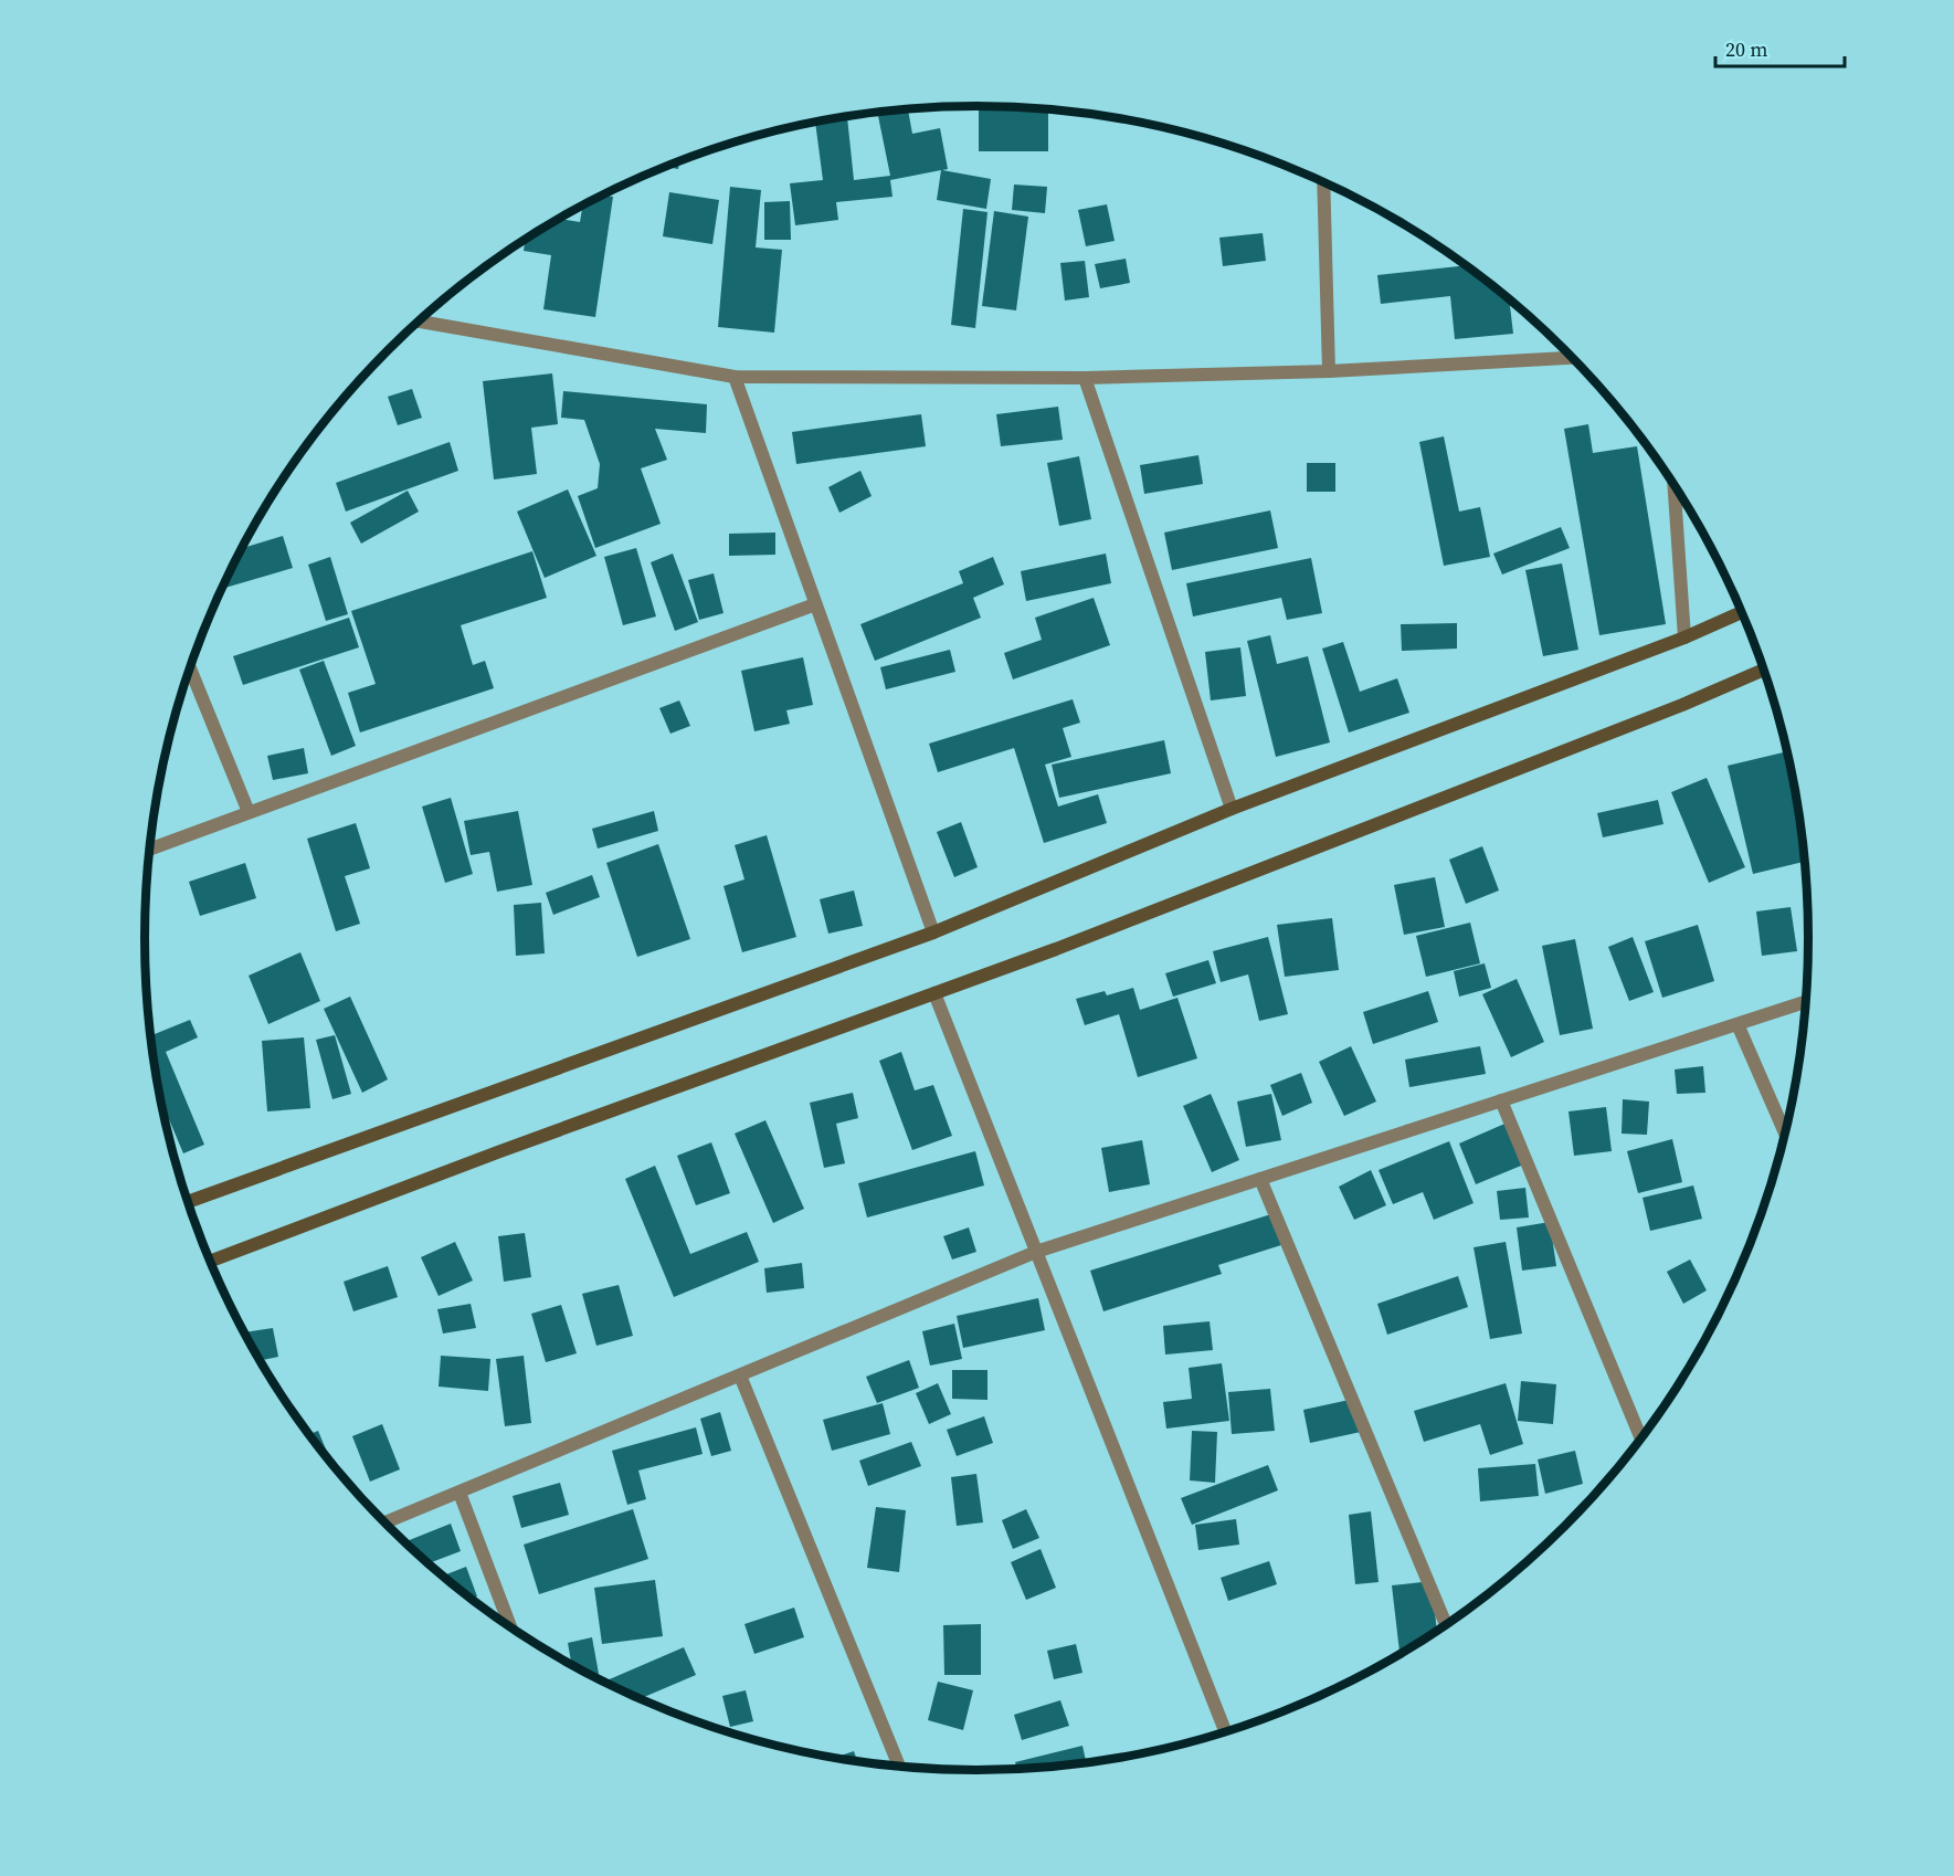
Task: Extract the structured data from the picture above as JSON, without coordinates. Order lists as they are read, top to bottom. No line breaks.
{"scale_bar":"20 m"}
